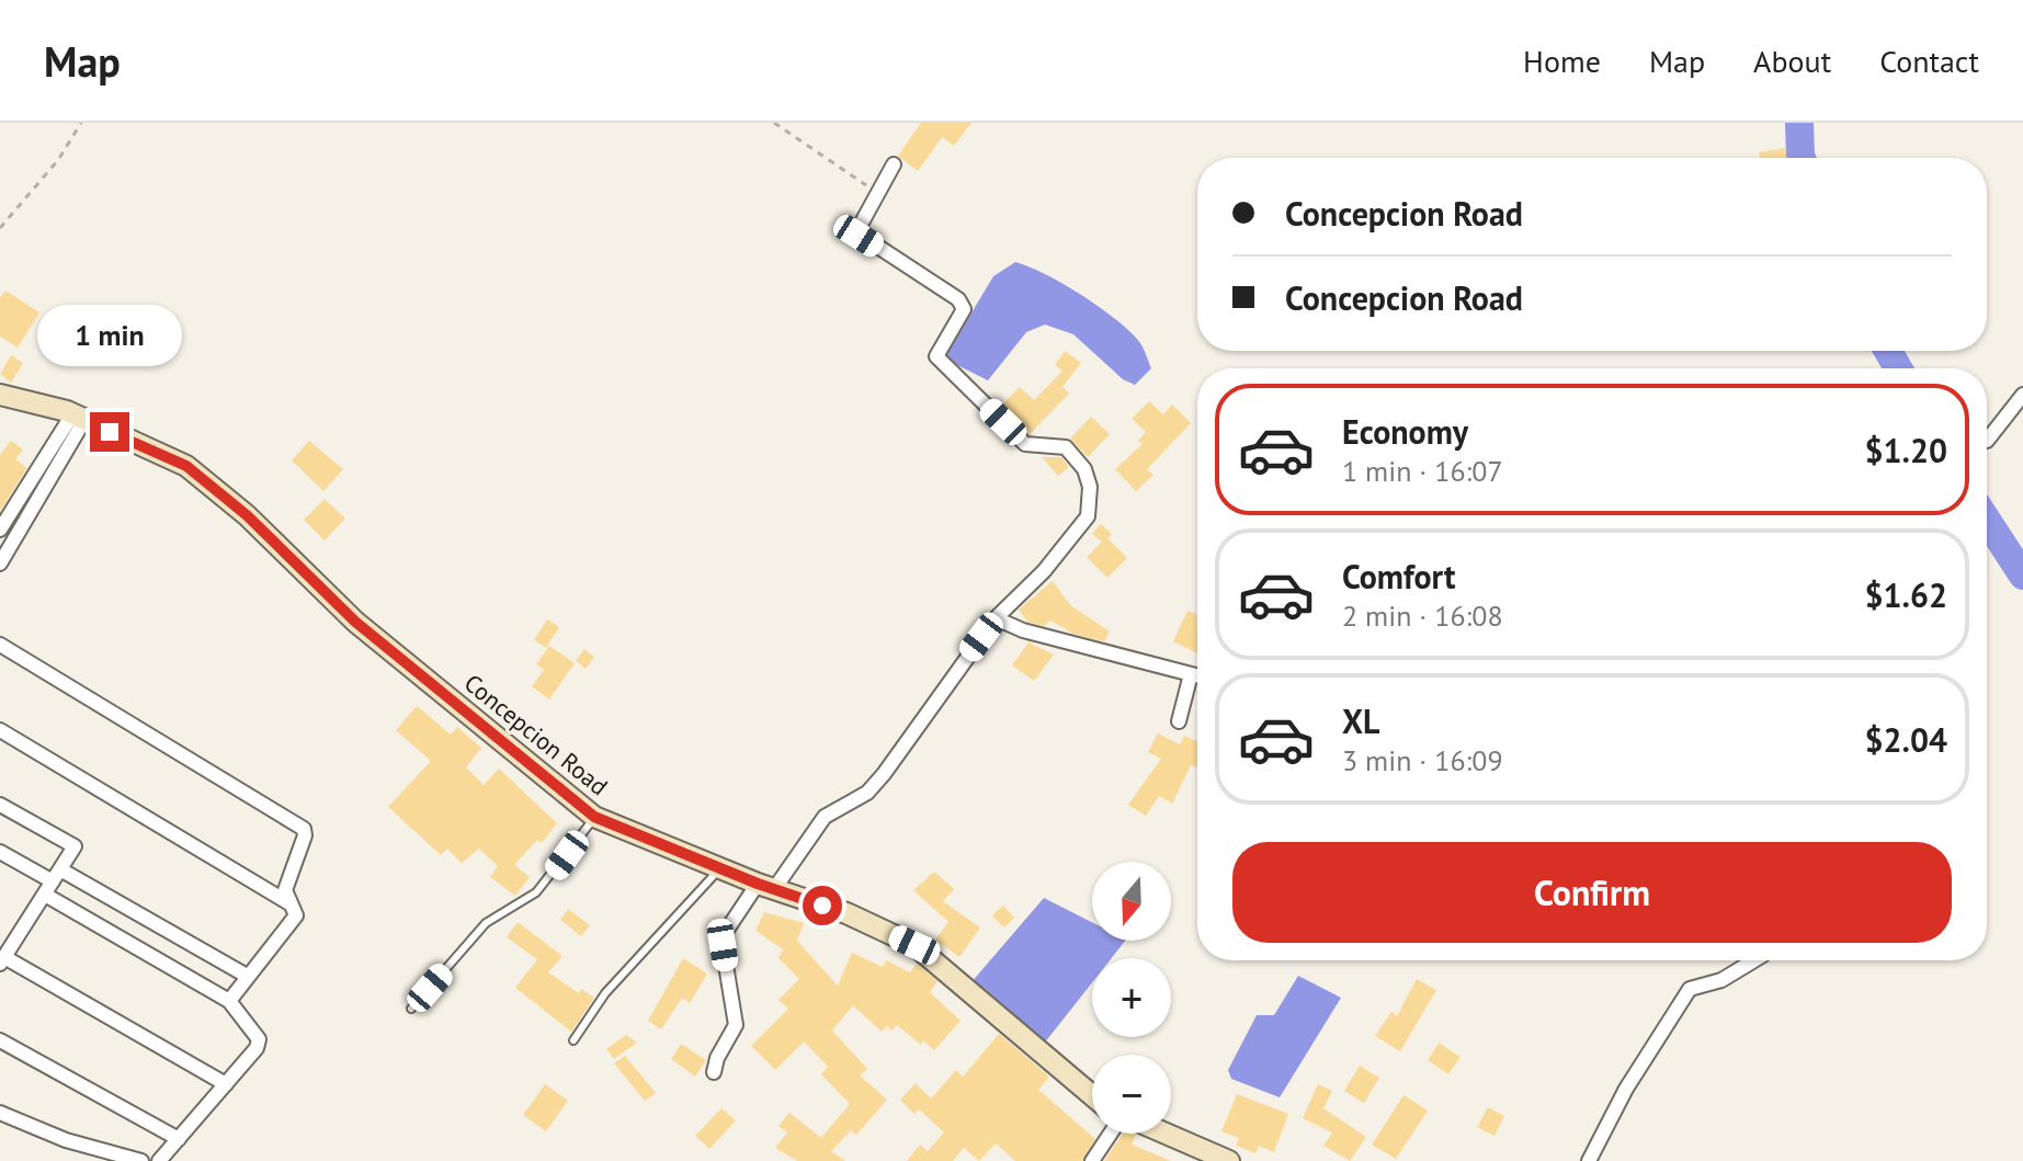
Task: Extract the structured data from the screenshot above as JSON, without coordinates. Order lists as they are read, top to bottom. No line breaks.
{"streets":{"street":["Concepcion Road"]},"north":"bottom","page":{"header":"Map","nav":["Home","Map","About","Contact"],"banner":["Concepcion Road","Concepcion Road"],"bubble":"1 min","list":[{"name":"Economy","note":"1 min · 16:07","value":"$1.20"},{"name":"Comfort","note":"2 min · 16:08","value":"$1.62"},{"name":"XL","note":"3 min · 16:09","value":"$2.04"}],"buttons":"Confirm","map_buttons":["+","−"]}}
